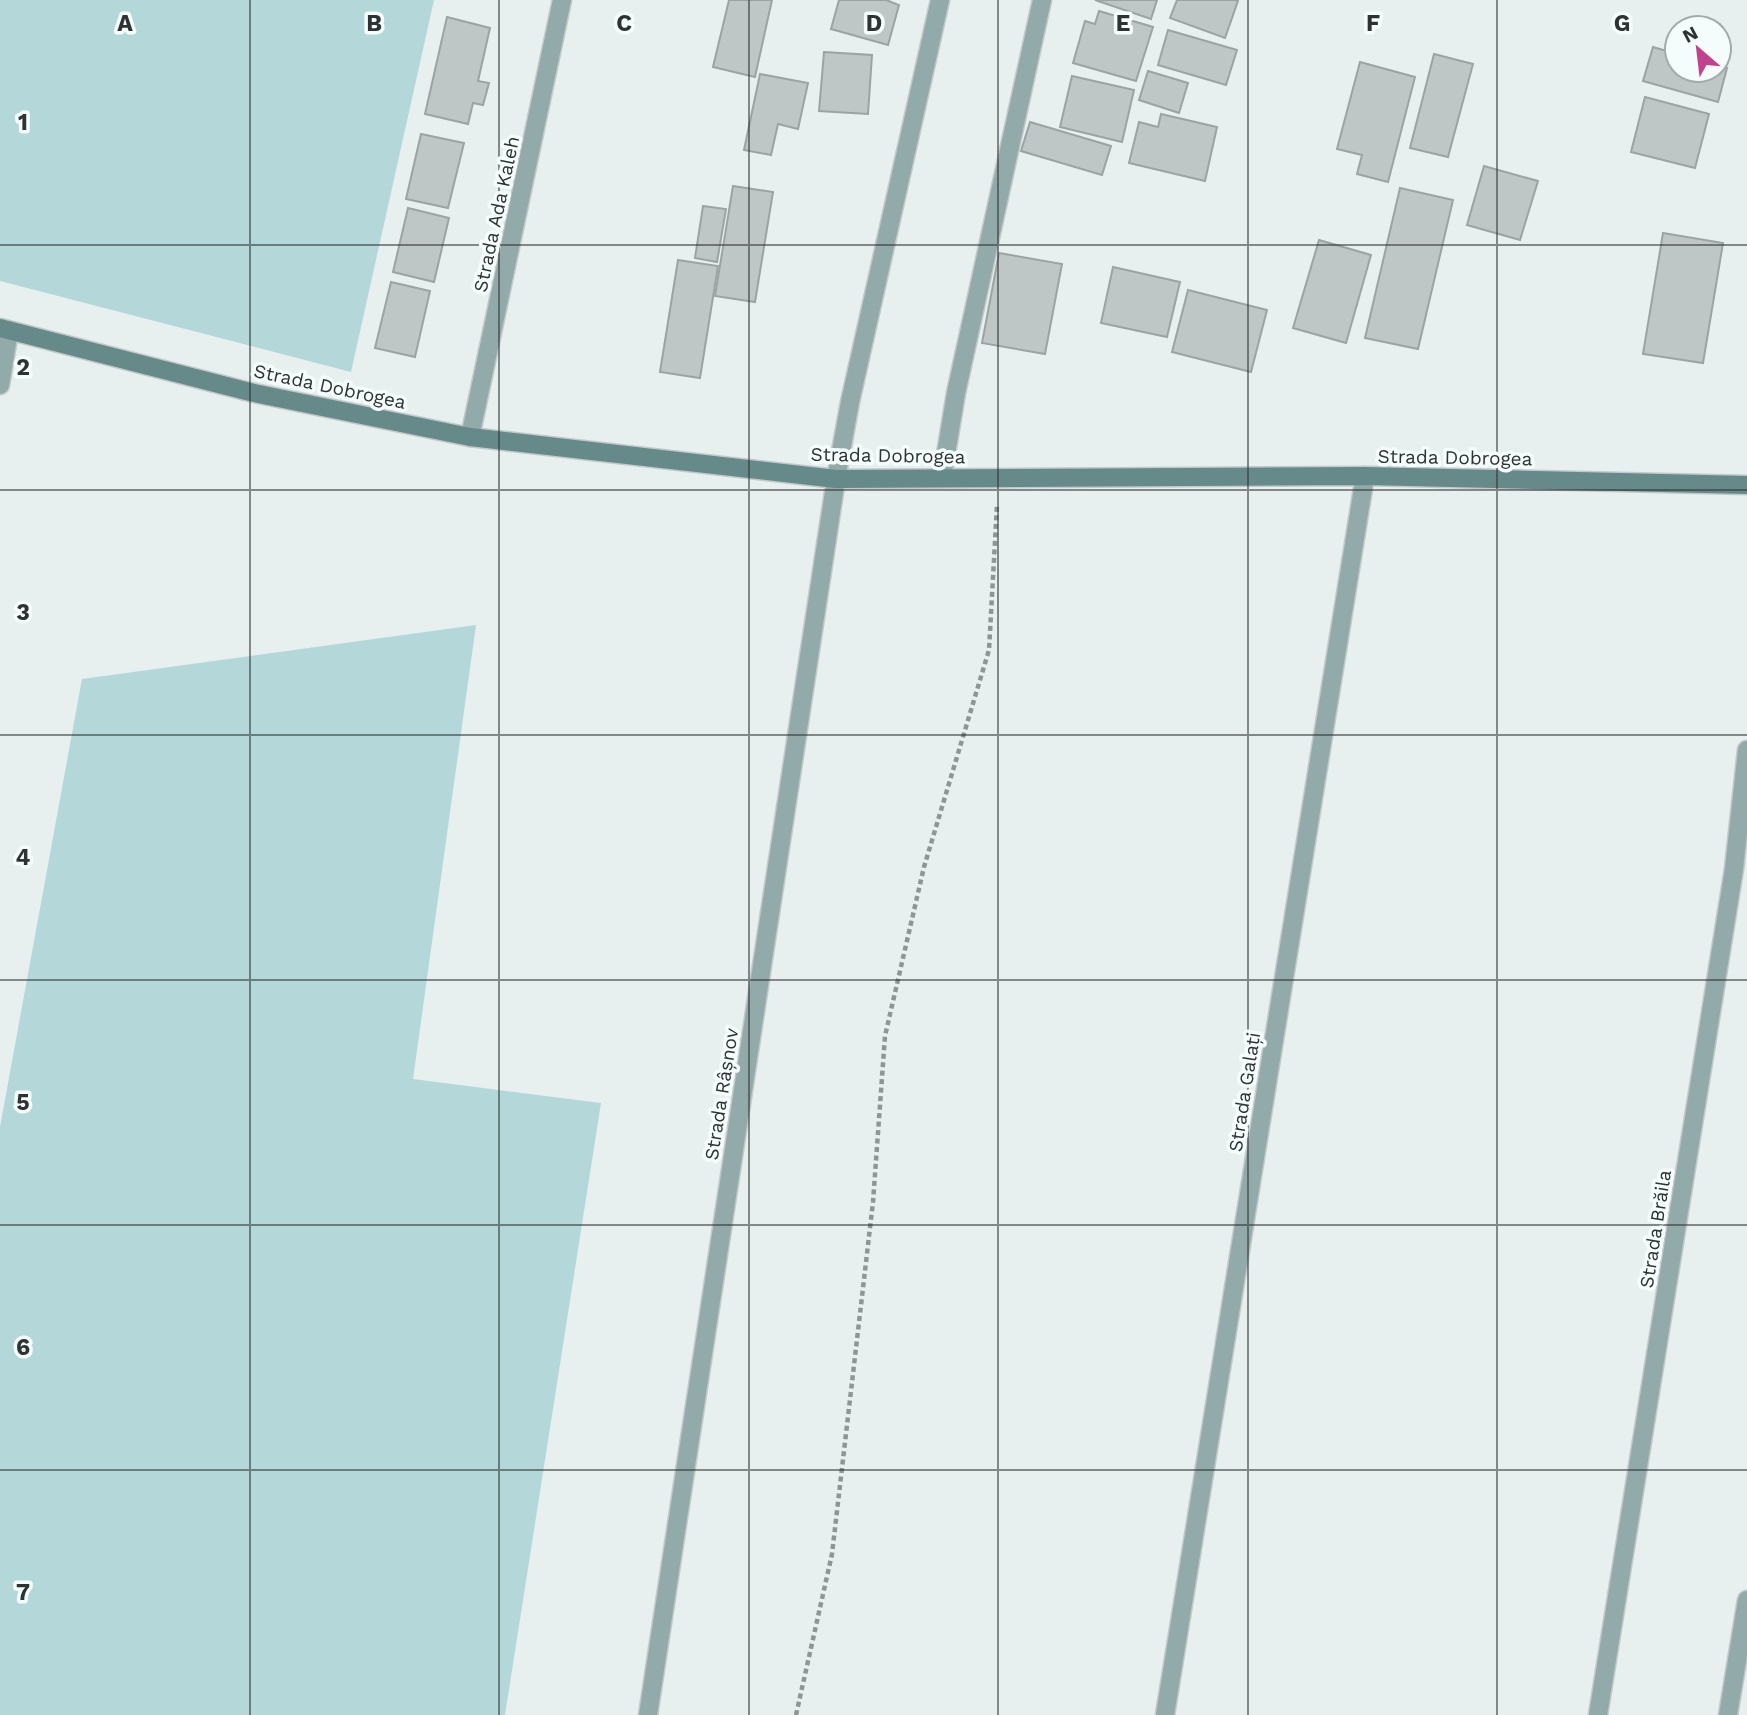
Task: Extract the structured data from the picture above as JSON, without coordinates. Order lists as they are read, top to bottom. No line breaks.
{"streets":{"street":["Strada Ada Kaleh","Strada Dobrogea","Strada Galați","Strada Râșnov","Strada Brăila"]},"crossings":[["Strada Ada Kaleh","Strada Dobrogea"],["Strada Dobrogea","Strada Galați"],["Strada Dobrogea","Strada Râșnov"]],"north":"top left","grid":{"columns":["A","B","C","D","E","F","G"],"rows":["1","2","3","4","5","6","7"]}}
